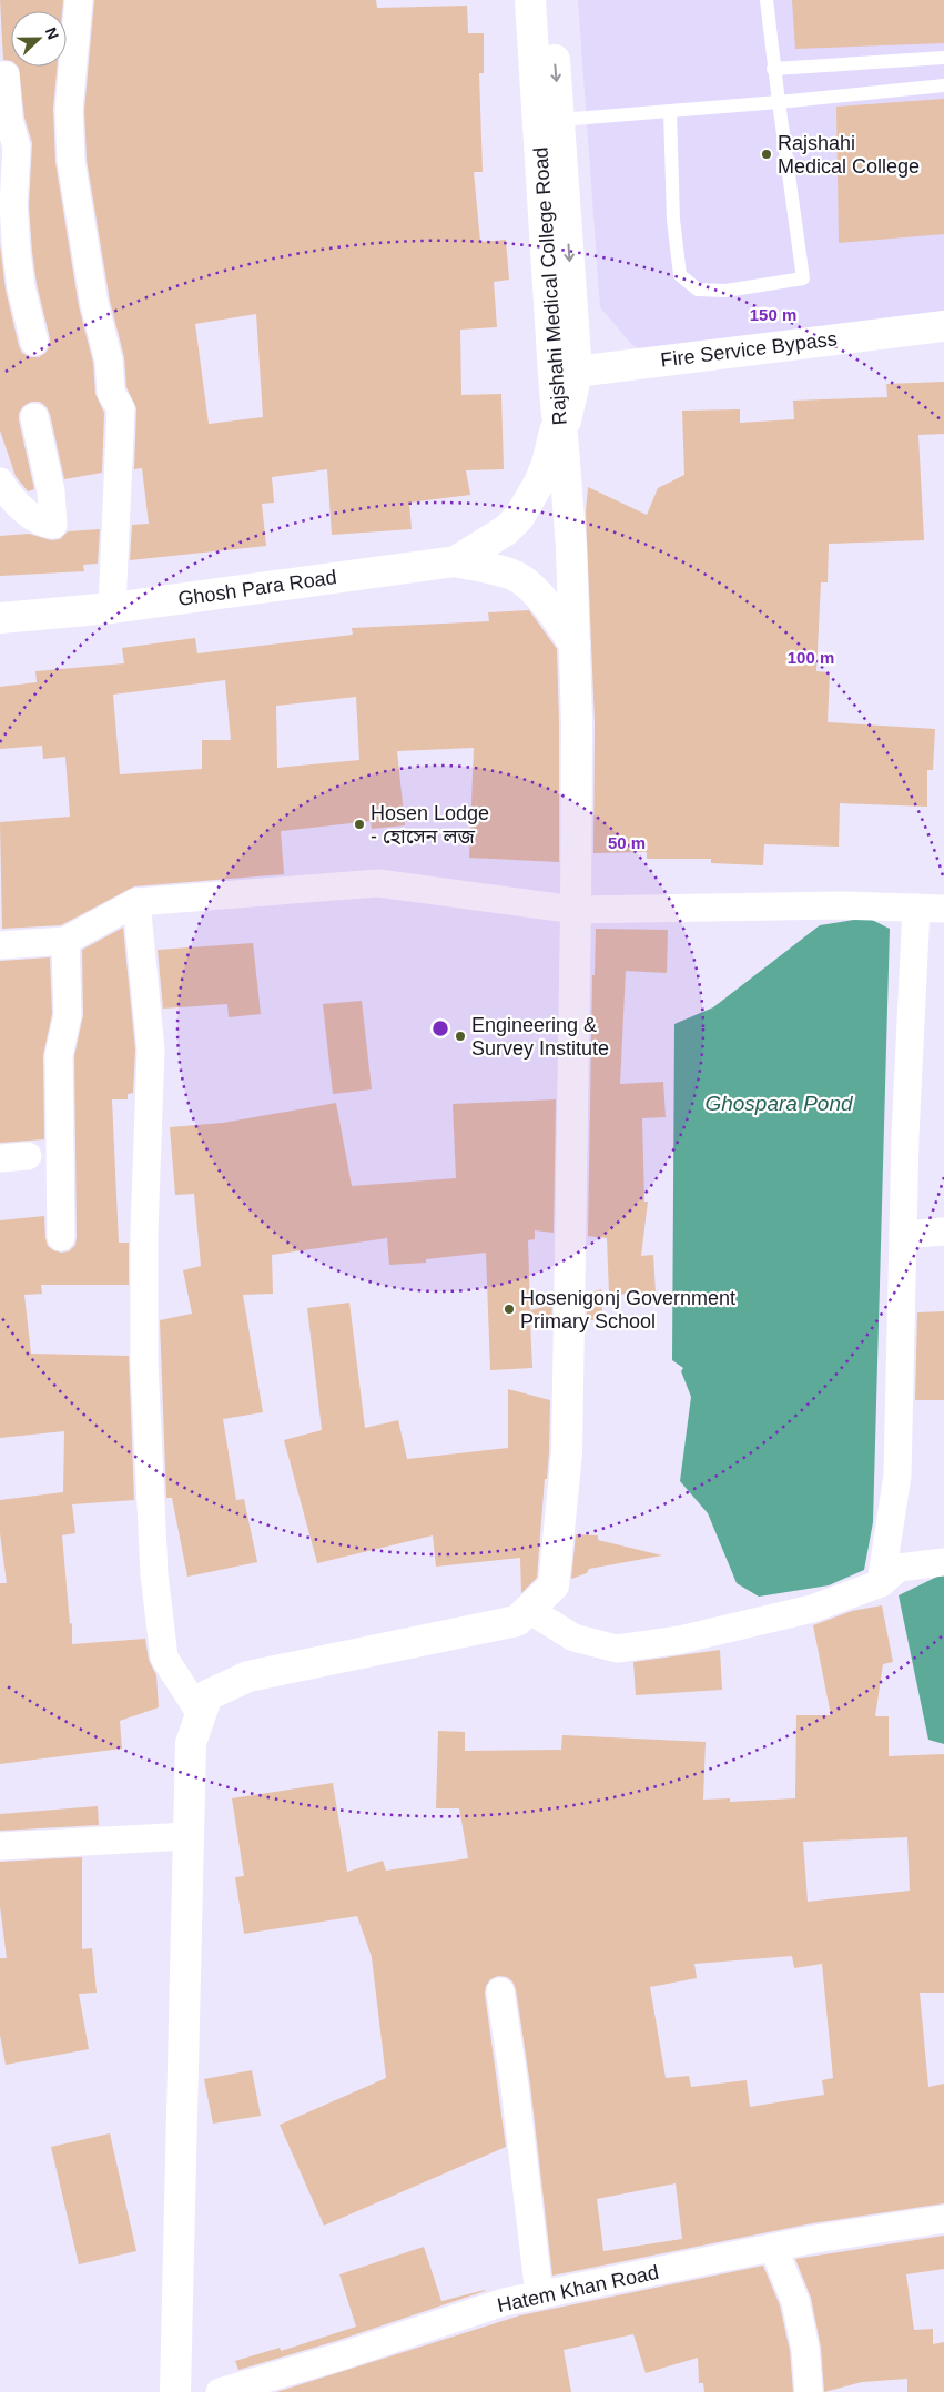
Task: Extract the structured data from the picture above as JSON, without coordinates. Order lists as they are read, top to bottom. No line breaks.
{"streets":{"main road":["Rajshahi Medical College Road","Fire Service Bypass","Ghosh Para Road"],"street":["Hatem Khan Road"]},"crossings":[["Rajshahi Medical College Road","Fire Service Bypass"],["Rajshahi Medical College Road","Ghosh Para Road"]],"water":["Ghospara Pond"],"places":["Rajshahi Medical College","Hosen Lodge - হোসেন লজ","Engineering & Survey Institute","Hosenigonj Government Primary School"],"north":"right","rings":["150 m","100 m","50 m"]}
